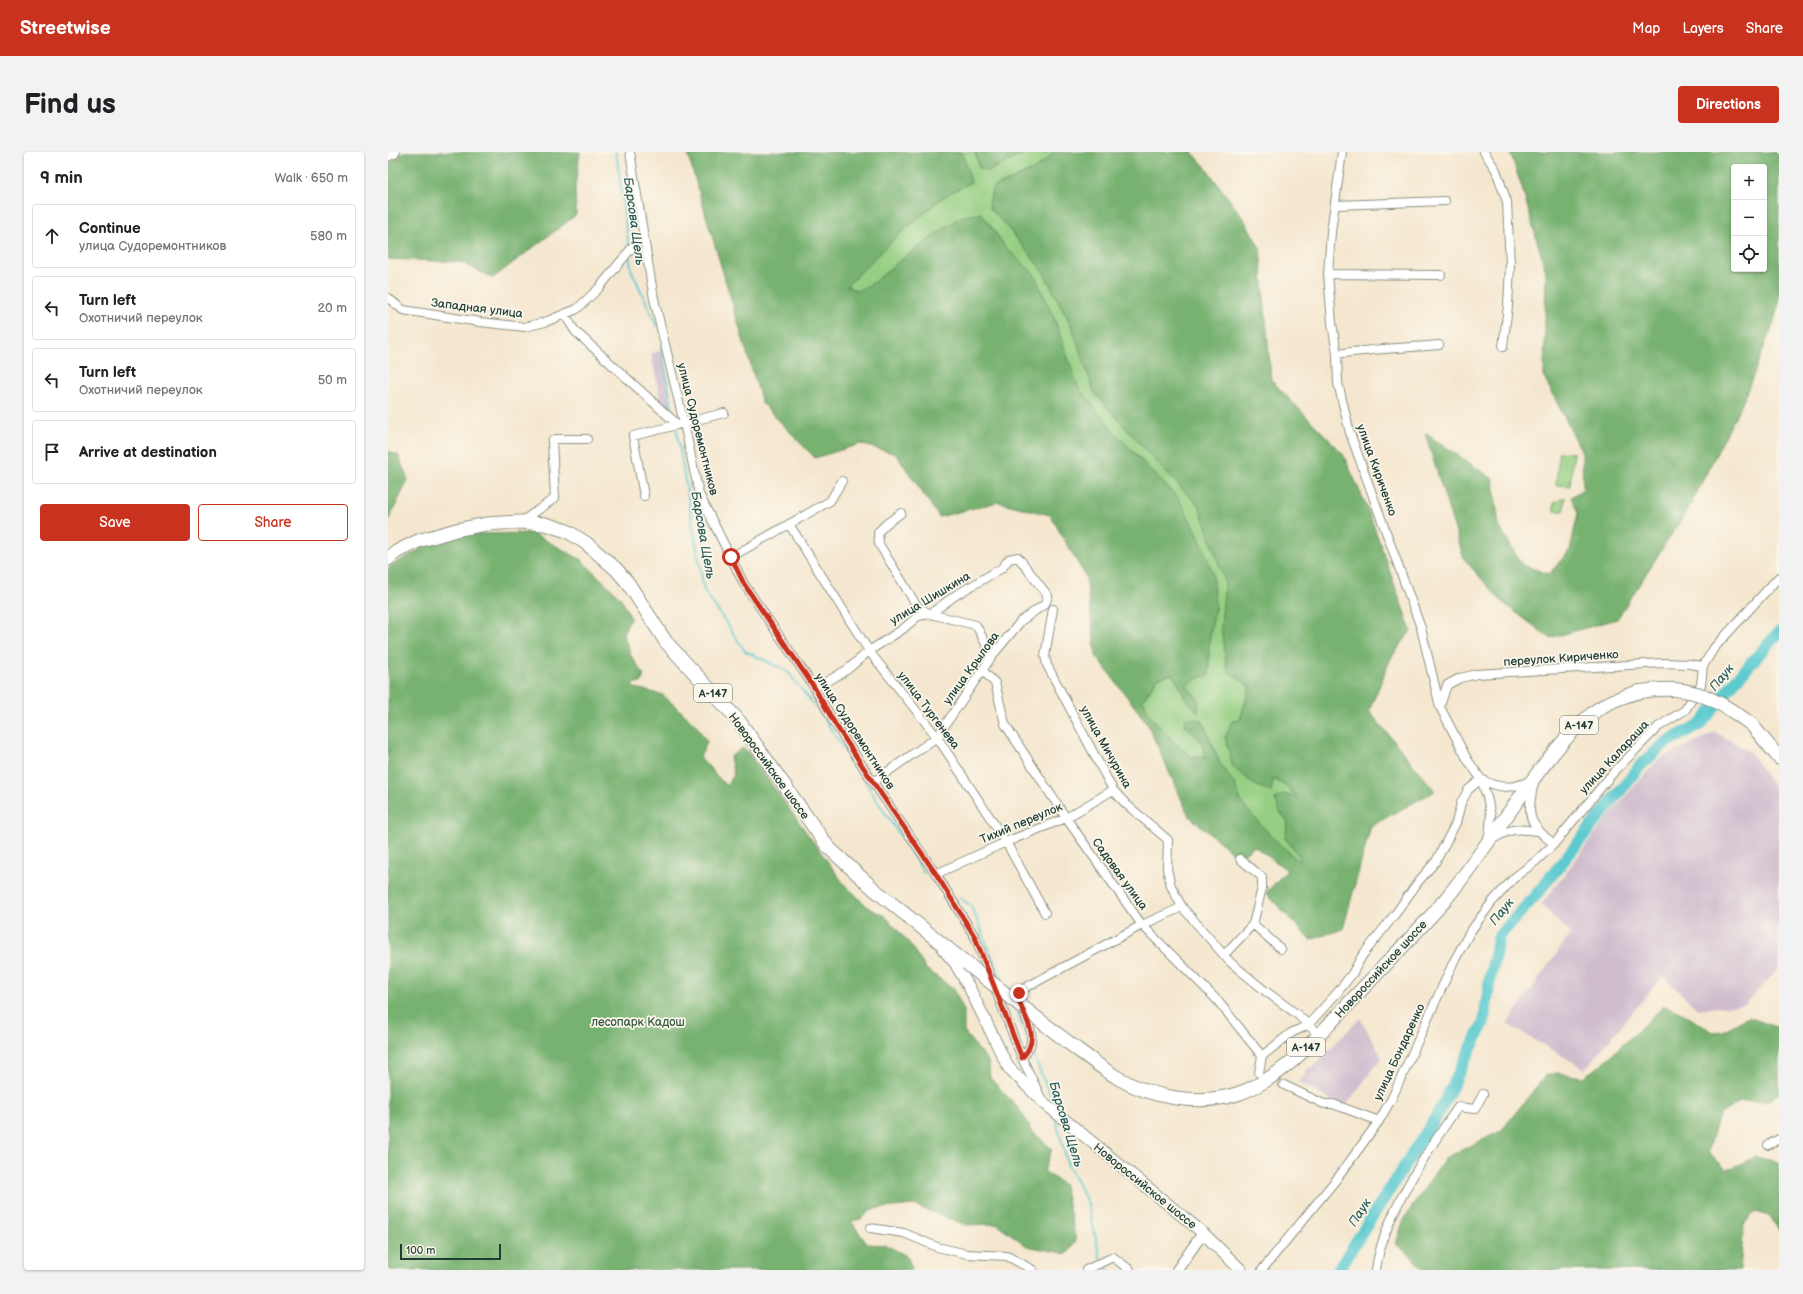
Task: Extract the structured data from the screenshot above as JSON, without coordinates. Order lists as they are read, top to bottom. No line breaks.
{"streets":{"highway":["А-147","Новороссийское шоссе"],"street":["Западная улица","улица Судоремонтников","улица Кириченко","улица Шишкина","переулок Кириченко","улица Крылова","улица Тургенева","улица Мичурина","улица Калараша","Тихий переулок","Садовая улица","улица Бондаренко"]},"crossings":[["Западная улица","улица Судоремонтников"],["улица Судоремонтников","улица Шишкина"],["улица Судоремонтников","улица Крылова"],["улица Судоремонтников","Новороссийское шоссе"],["улица Судоремонтников","Тихий переулок"],["улица Кириченко","переулок Кириченко"],["улица Шишкина","улица Крылова"],["улица Шишкина","улица Тургенева"],["переулок Кириченко","улица Калараша"],["улица Крылова","улица Тургенева"],["улица Крылова","Садовая улица"],["улица Тургенева","Тихий переулок"],["улица Мичурина","Новороссийское шоссе"],["улица Мичурина","Тихий переулок"],["улица Калараша","улица Бондаренко"],["Тихий переулок","Садовая улица"]],"water":["Барсова Щель","Паук"],"parks":["лесопарк Кадош"],"scale_bar":"100 m","page":{"header":"Streetwise","nav":["Map","Layers","Share"],"buttons":["Directions",["Save","Share"]],"title":"Find us","heading":["9 min","Walk · 650 m"],"map_buttons":["+","−"],"list":[["Continue","улица Судоремонтников","580 m"],["Turn left","Охотничий переулок","20 m"],["Turn left","Охотничий переулок","50 m"],"Arrive at destination"],"scale":"100 m"}}
